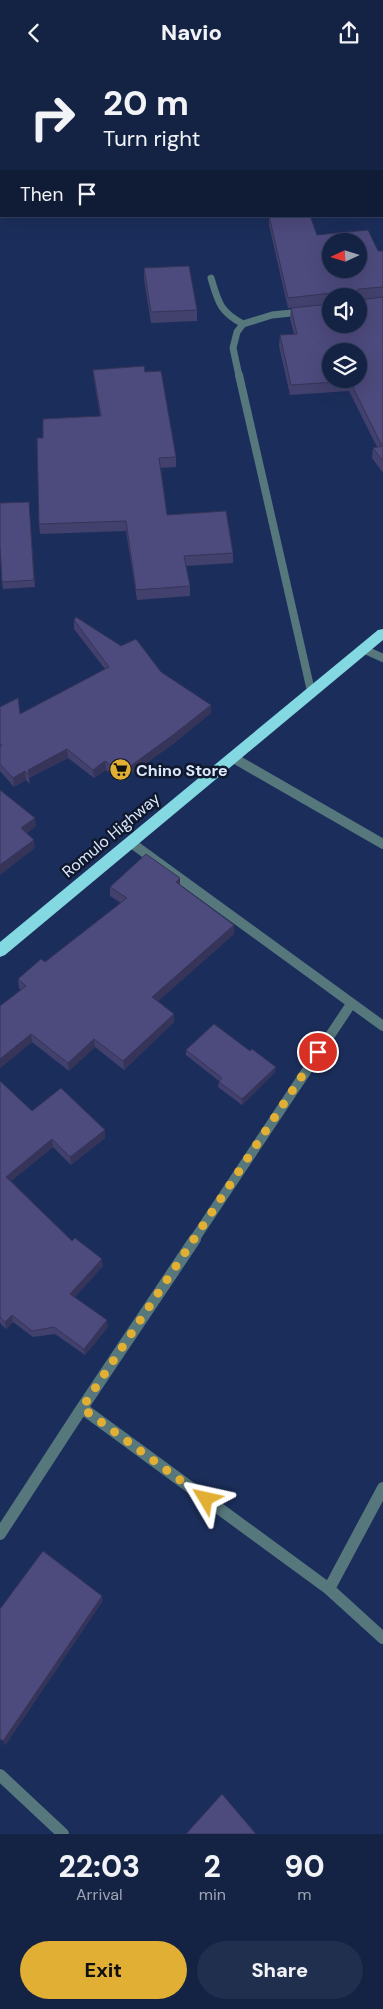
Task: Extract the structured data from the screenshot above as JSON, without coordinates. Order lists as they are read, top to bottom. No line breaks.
{"streets":{"highway":["Romulo Highway"]},"places":{"supermarket":["Chino Store"]},"north":"left","page":{"header":"Navio","turn":["20 m","Turn right"],"then":"Then","eta":["22:03","Arrival","2","min","90","m"],"buttons":["Exit","Share"]}}
